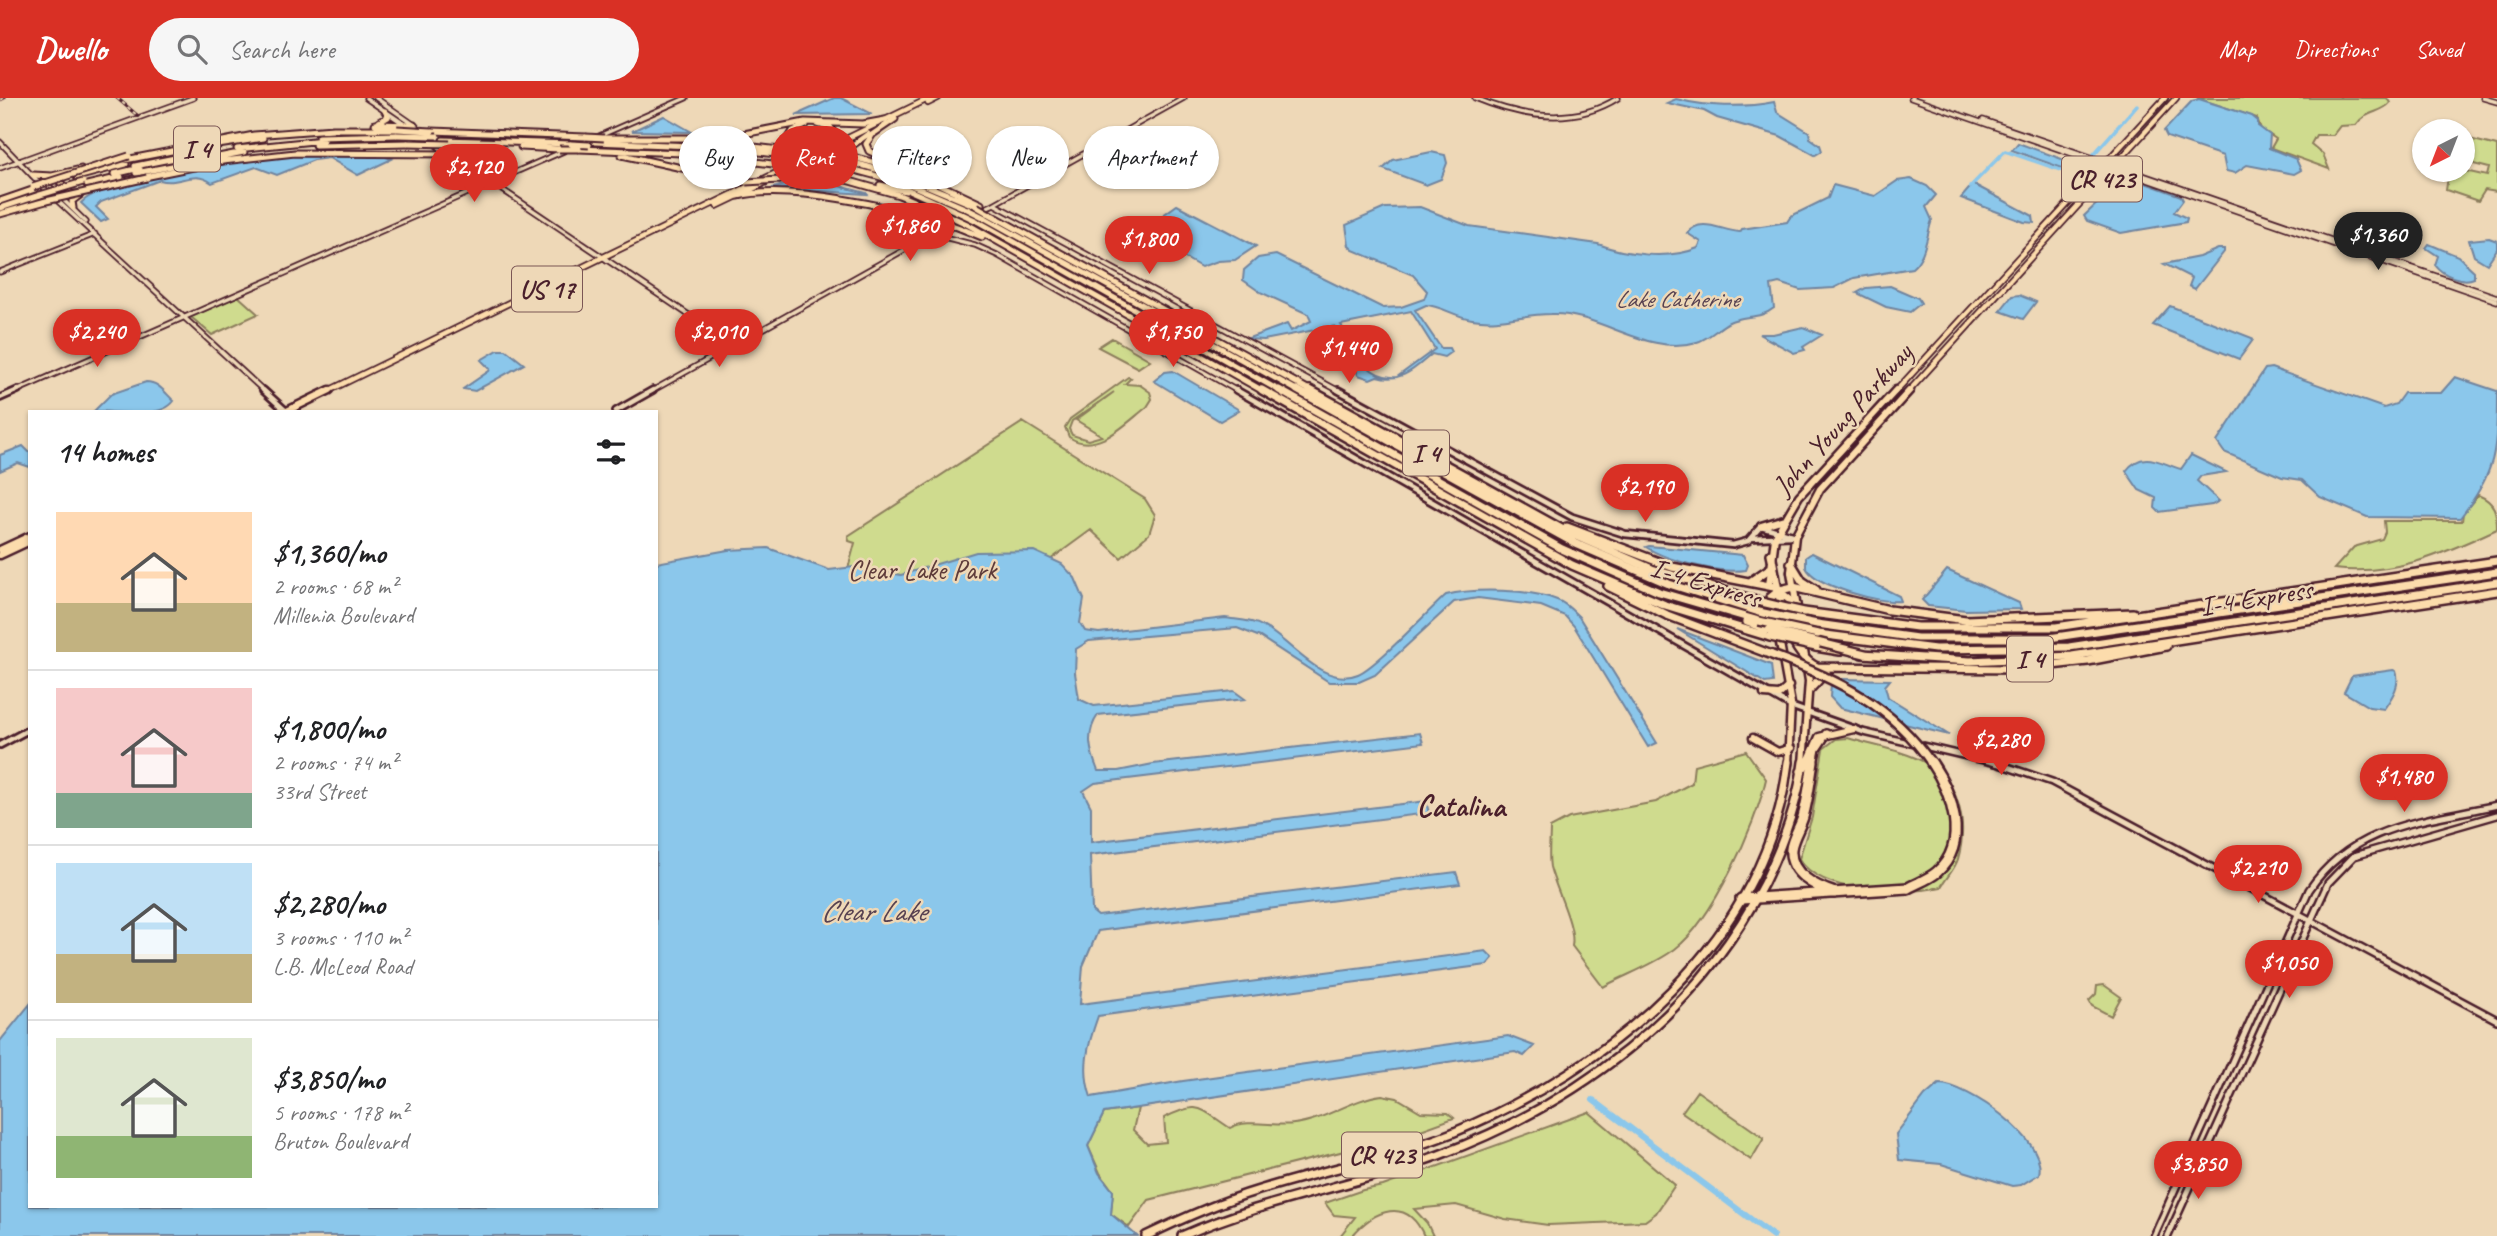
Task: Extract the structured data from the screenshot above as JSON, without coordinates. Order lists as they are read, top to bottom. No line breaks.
{"streets":{"highway":["I 4","I-4 Express"],"main road":["CR 423","US 17","John Young Parkway"]},"crossings":[["I 4","I-4 Express"]],"districts":["Catalina"],"water":["Lake Catherine","Clear Lake"],"parks":["Clear Lake Park"],"north":"bottom left","page":{"header":"Dwello","search":"Search here","nav":["Map","Directions","Saved"],"chip":["Buy","Rent","Filters","New","Apartment"],"price":["$2,120","$1,860","$1,360","$1,800","$2,240","$2,010","$1,750","$1,440","$2,190","$2,280","$1,480","$2,210","$1,050","$3,850"],"heading":"14 homes","list":[{"name":"$1,360/mo","note":"2 rooms · 68 m² · Millenia Boulevard"},{"name":"$1,800/mo","note":"2 rooms · 74 m² · 33rd Street"},{"name":"$2,280/mo","note":"3 rooms · 110 m² · L.B. McLeod Road"},{"name":"$3,850/mo","note":"5 rooms · 178 m² · Bruton Boulevard"}]}}
